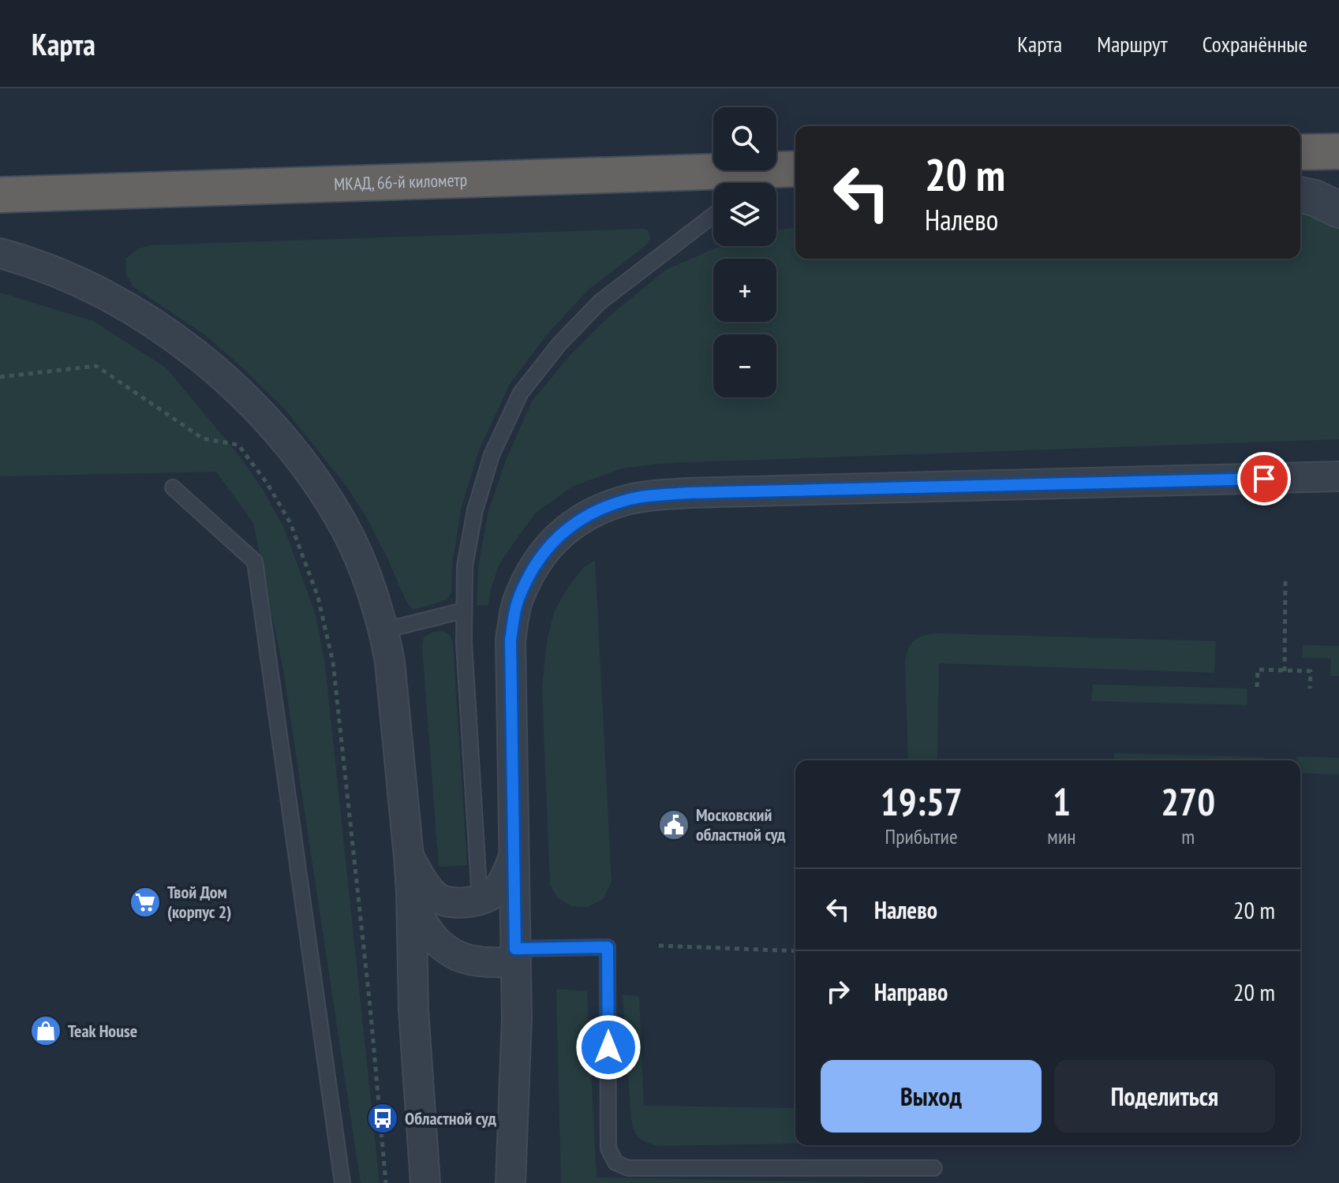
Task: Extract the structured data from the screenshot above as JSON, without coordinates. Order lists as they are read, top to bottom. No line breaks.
{"streets":{"highway":["МКАД, 66-й километр"]},"places":{"public building":["Московский областной суд"],"supermarket":["Твой Дом (корпус 2)"],"shop":["Teak House"],"bus stop":["Областной суд"]},"page":{"header":"Карта","nav":["Карта","Маршрут","Сохранённые"],"map_buttons":["+","−"],"turn":["20 m","Налево"],"eta":["19:57","Прибытие","1","мин","270","m"],"list":[{"name":"Налево","value":"20 m"},{"name":"Направо","value":"20 m"}],"buttons":["Выход","Поделиться"]}}
